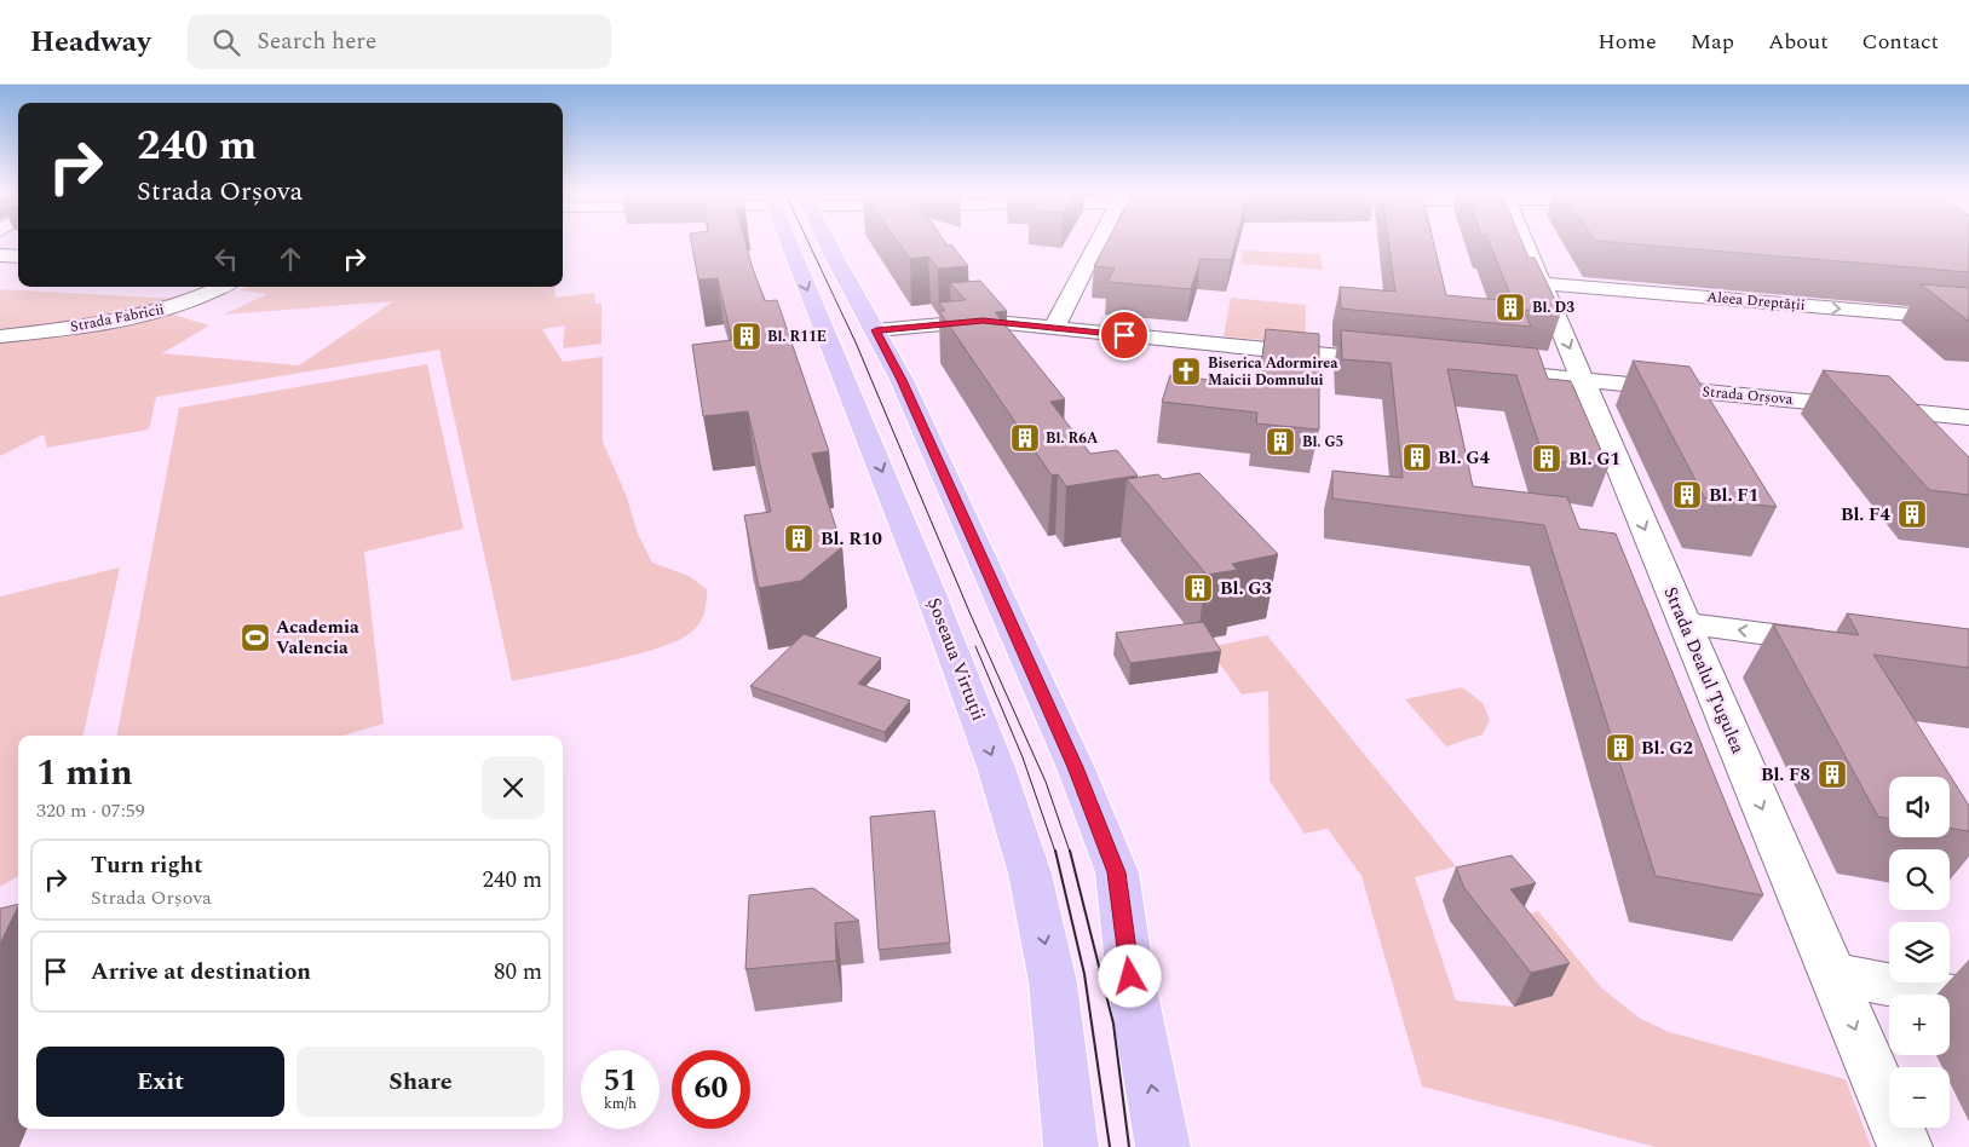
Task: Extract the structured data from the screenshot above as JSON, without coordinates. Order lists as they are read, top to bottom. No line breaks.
{"streets":{"main road":["Șoseaua Virtuții"],"street":["Aleea Dreptății","Strada Fabricii","Strada Orșova","Strada Dealul Țugulea"]},"crossings":[["Aleea Dreptății","Strada Dealul Țugulea"],["Strada Orșova","Strada Dealul Țugulea"]],"one_way":["Aleea Dreptății","Strada Dealul Țugulea"],"places":{"building":["Bl. D3","Bl. R11E","Bl. R6A","Bl. G5","Bl. G4","Bl. G1","Bl. F1","Bl. F4","Bl. R10","Bl. G3","Bl. G2","Bl. F8"],"church":["Biserica Adormirea Maicii Domnului"],"sports":["Academia Valencia"]},"page":{"header":"Headway","search":"Search here","nav":["Home","Map","About","Contact"],"turn":["240 m","Strada Orșova"],"heading":["1 min","320 m · 07:59"],"map_buttons":["+","−"],"list":[{"name":"Turn right","note":"Strada Orșova","value":"240 m"},{"name":"Arrive at destination","value":"80 m"}],"buttons":["Exit","Share"],"speed":"51 km/h","limit":"60"}}
